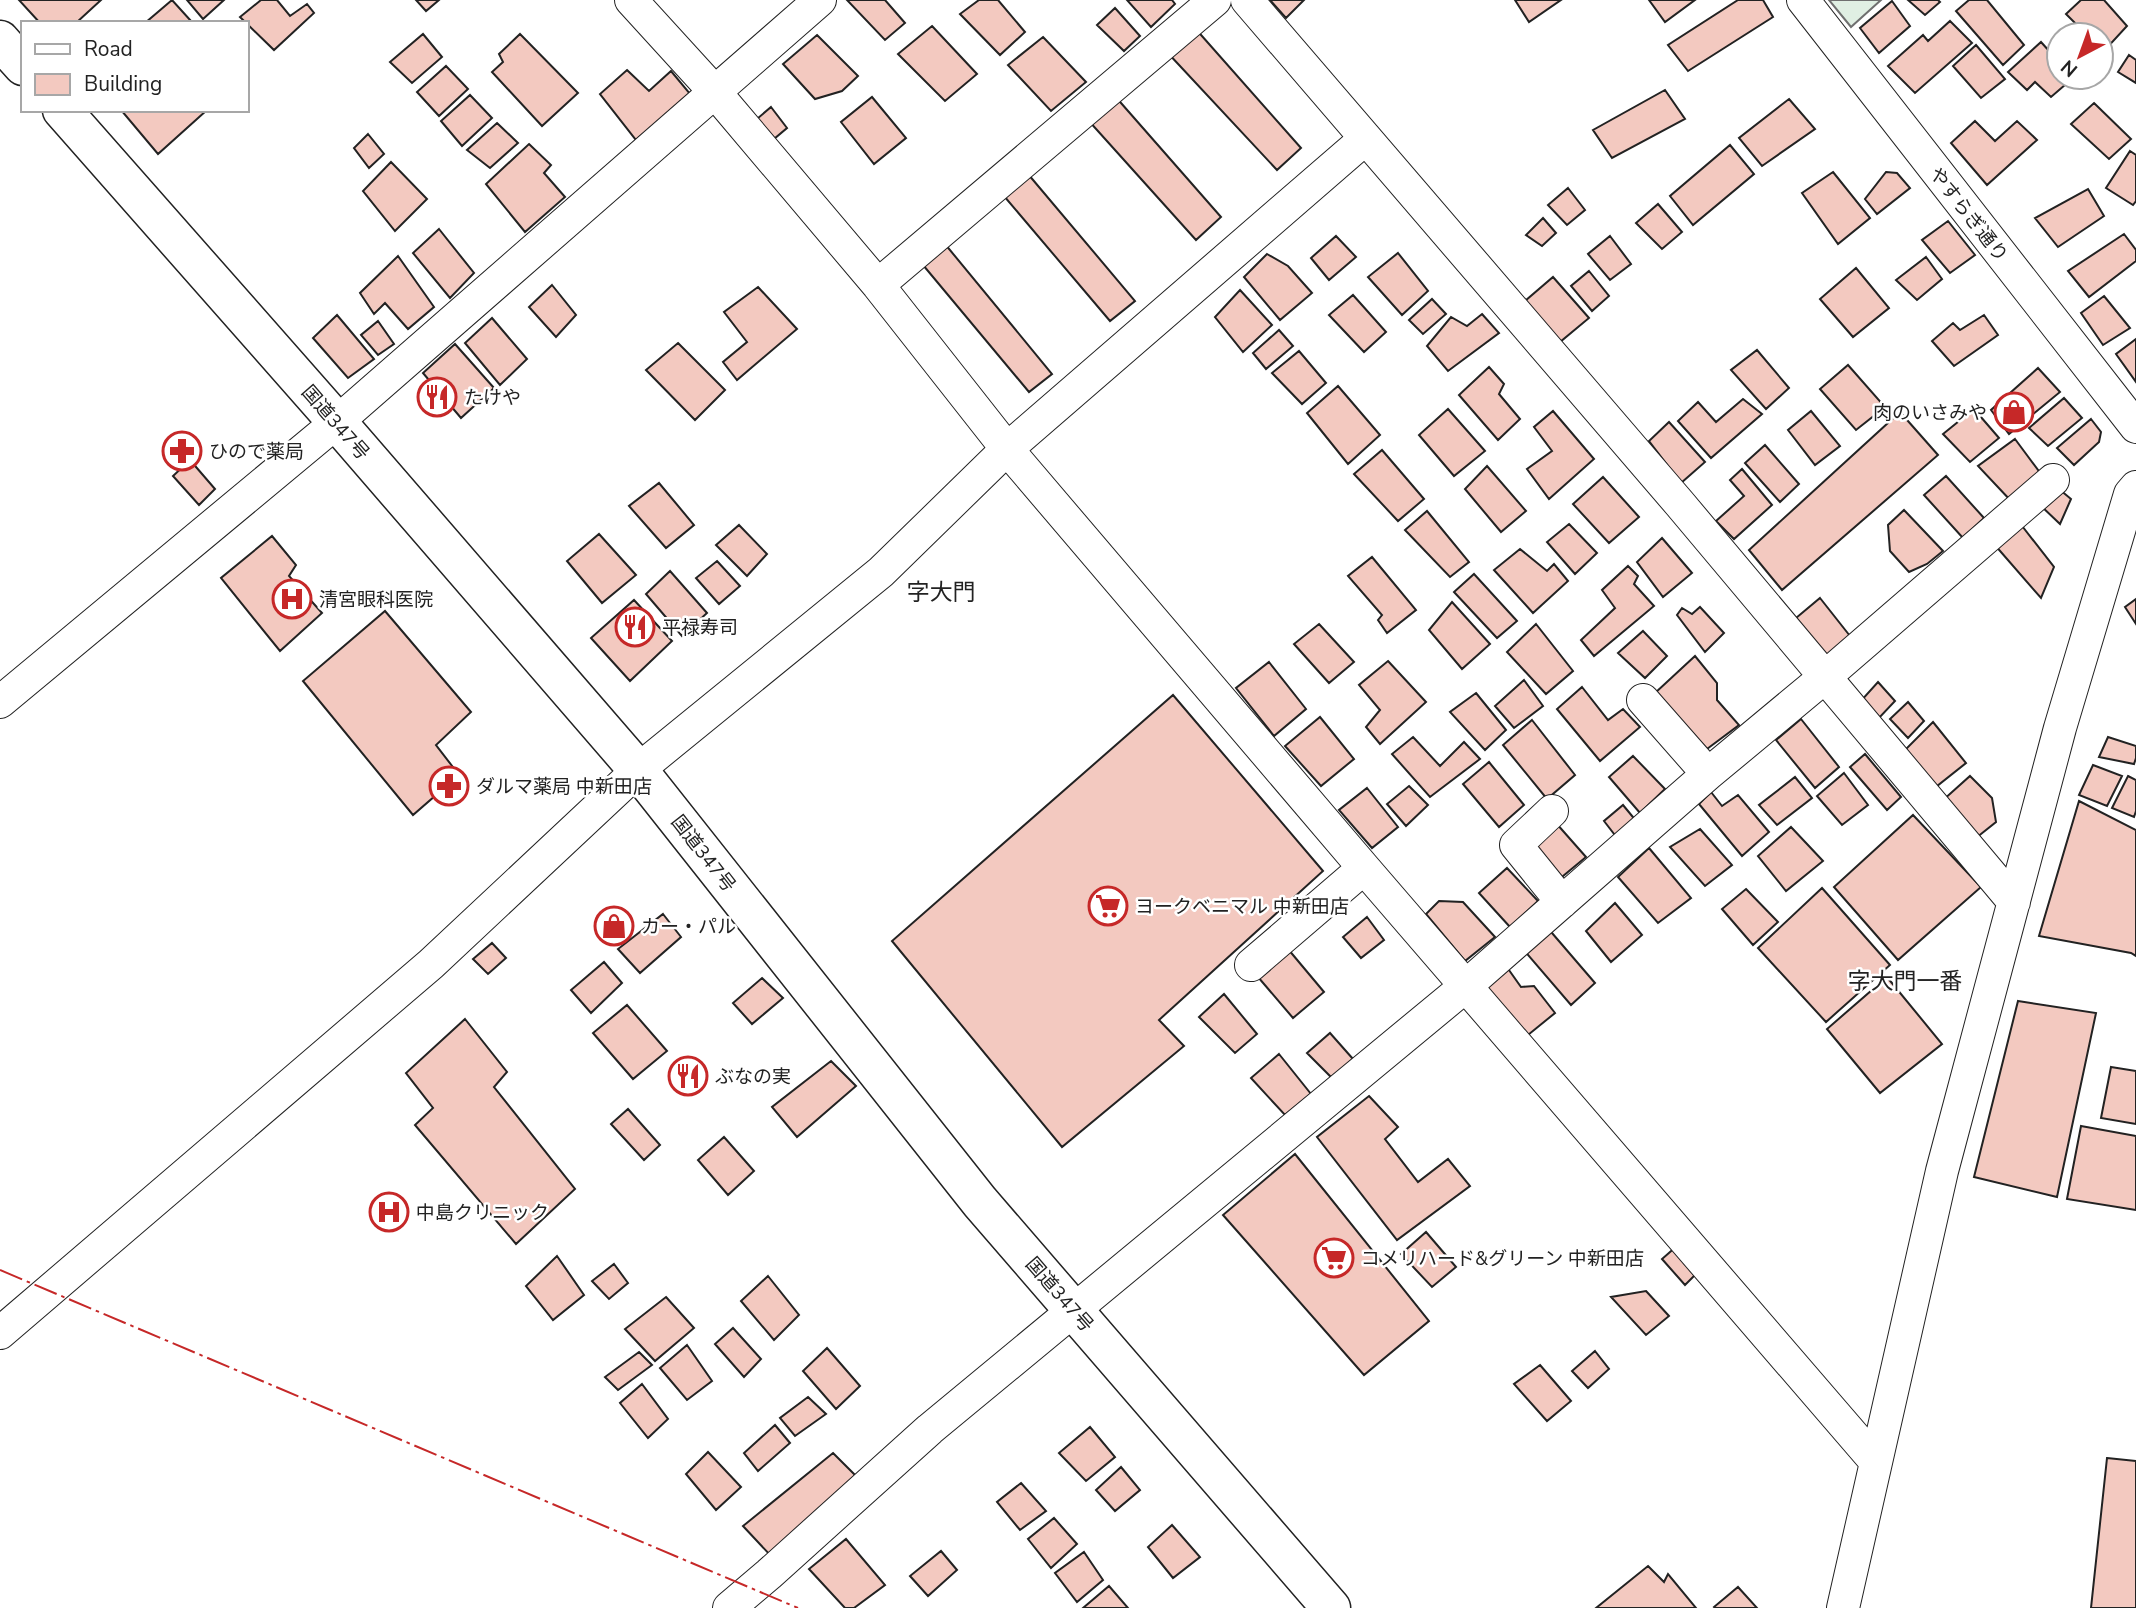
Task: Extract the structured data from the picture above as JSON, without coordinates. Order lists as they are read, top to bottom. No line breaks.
{"streets":{"highway":["国道347号"],"street":["やすらぎ通り"]},"districts":["字大門","字大門一番"],"places":{"restaurant":["たけや","平禄寿司","ぶなの実"],"shop":["肉のいさみや","カー・パル"],"pharmacy":["ひので薬局","ダルマ薬局 中新田店"],"hospital":["清宮眼科医院","中島クリニック"],"supermarket":["ヨークベニマル 中新田店","コメリハード&グリーン 中新田店"]},"legend":["Road","Building"],"north":"bottom left"}
